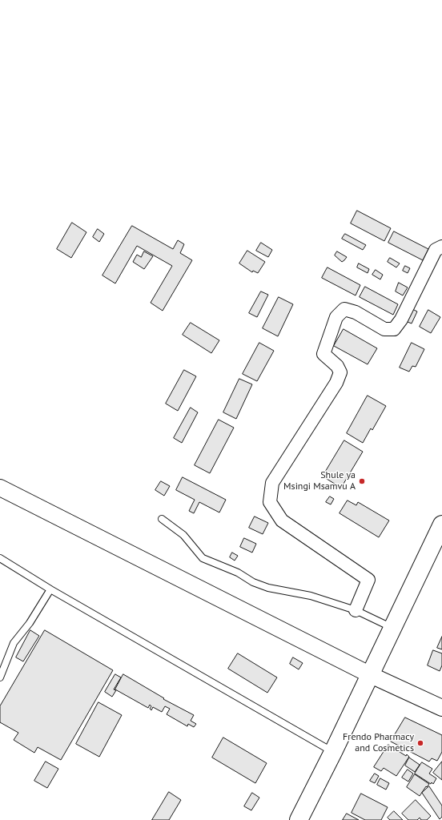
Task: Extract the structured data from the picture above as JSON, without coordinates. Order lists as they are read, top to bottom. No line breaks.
{"places":["Shule ya Msingi Msamvu A","Frendo Pharmacy and Cosmetics"]}
